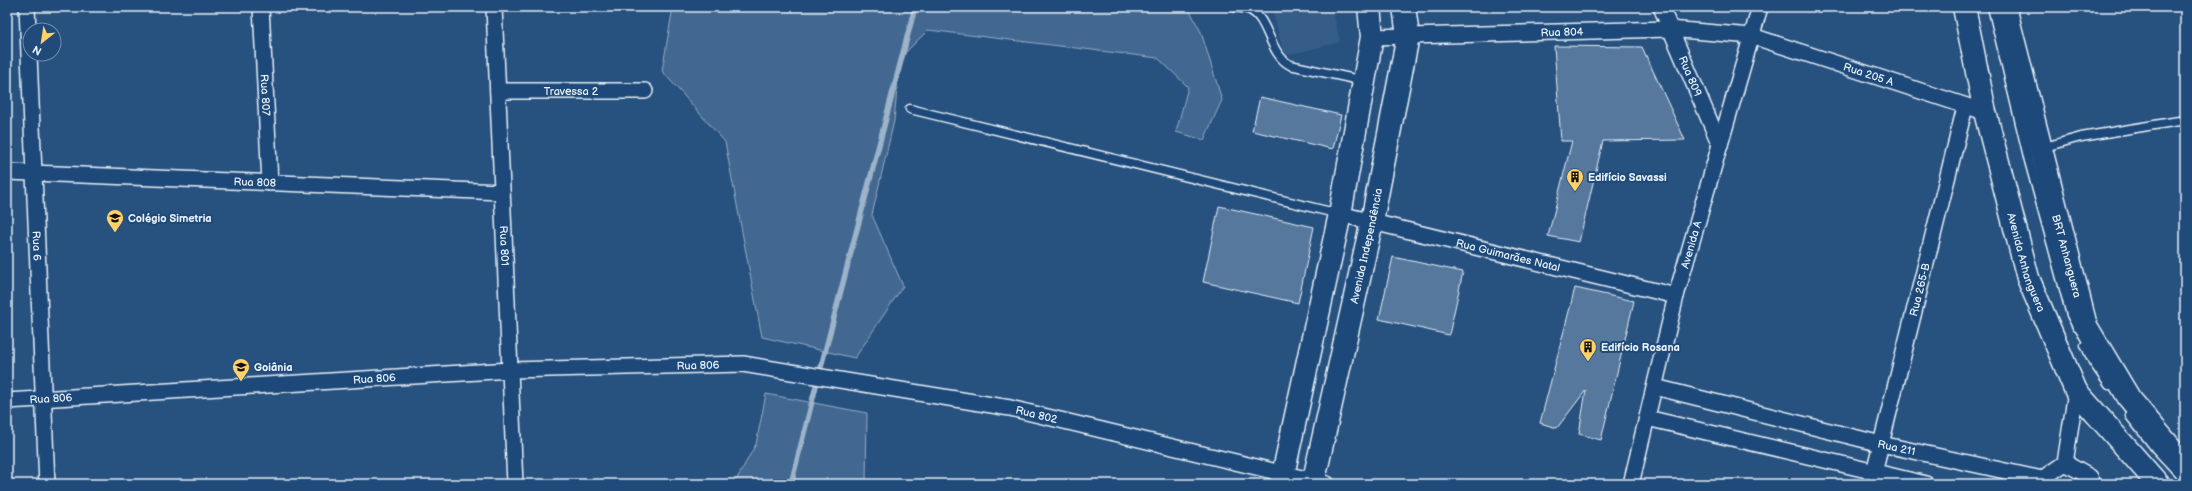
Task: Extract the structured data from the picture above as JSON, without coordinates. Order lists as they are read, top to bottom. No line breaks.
{"streets":{"main road":["Avenida Independência","Avenida Anhanguera"],"street":["Rua 804","Rua 205 A","Rua 809","Travessa 2","Rua 807","Rua 808","Avenida A","Rua 6","Rua 801","Rua Guimarães Natal","Rua 265-B","Rua 806","Rua 802","Rua 211"],"lane":["BRT Anhanguera"]},"crossings":[["Rua 804","Rua 205 A"],["Rua 804","Rua 809"],["Rua 804","Avenida A"],["Rua 804","Avenida Independência"],["Rua 205 A","Avenida A"],["Rua 205 A","Avenida Anhanguera"],["Rua 205 A","Rua 265-B"],["Rua 809","Avenida A"],["Travessa 2","Rua 801"],["Rua 807","Rua 808"],["Rua 808","Rua 6"],["Rua 808","Rua 801"],["Avenida A","Rua Guimarães Natal"],["Avenida A","Rua 211"],["Rua 6","Rua 806"],["Rua 801","Rua 806"],["Avenida Independência","Rua Guimarães Natal"],["Avenida Independência","Rua 802"],["Rua 265-B","Rua 211"],["Rua 806","Rua 802"]],"places":{"building":["Edifício Savassi","Edifício Rosana"],"school or university":["Colégio Simetria","Goiânia"]},"north":"bottom left"}
